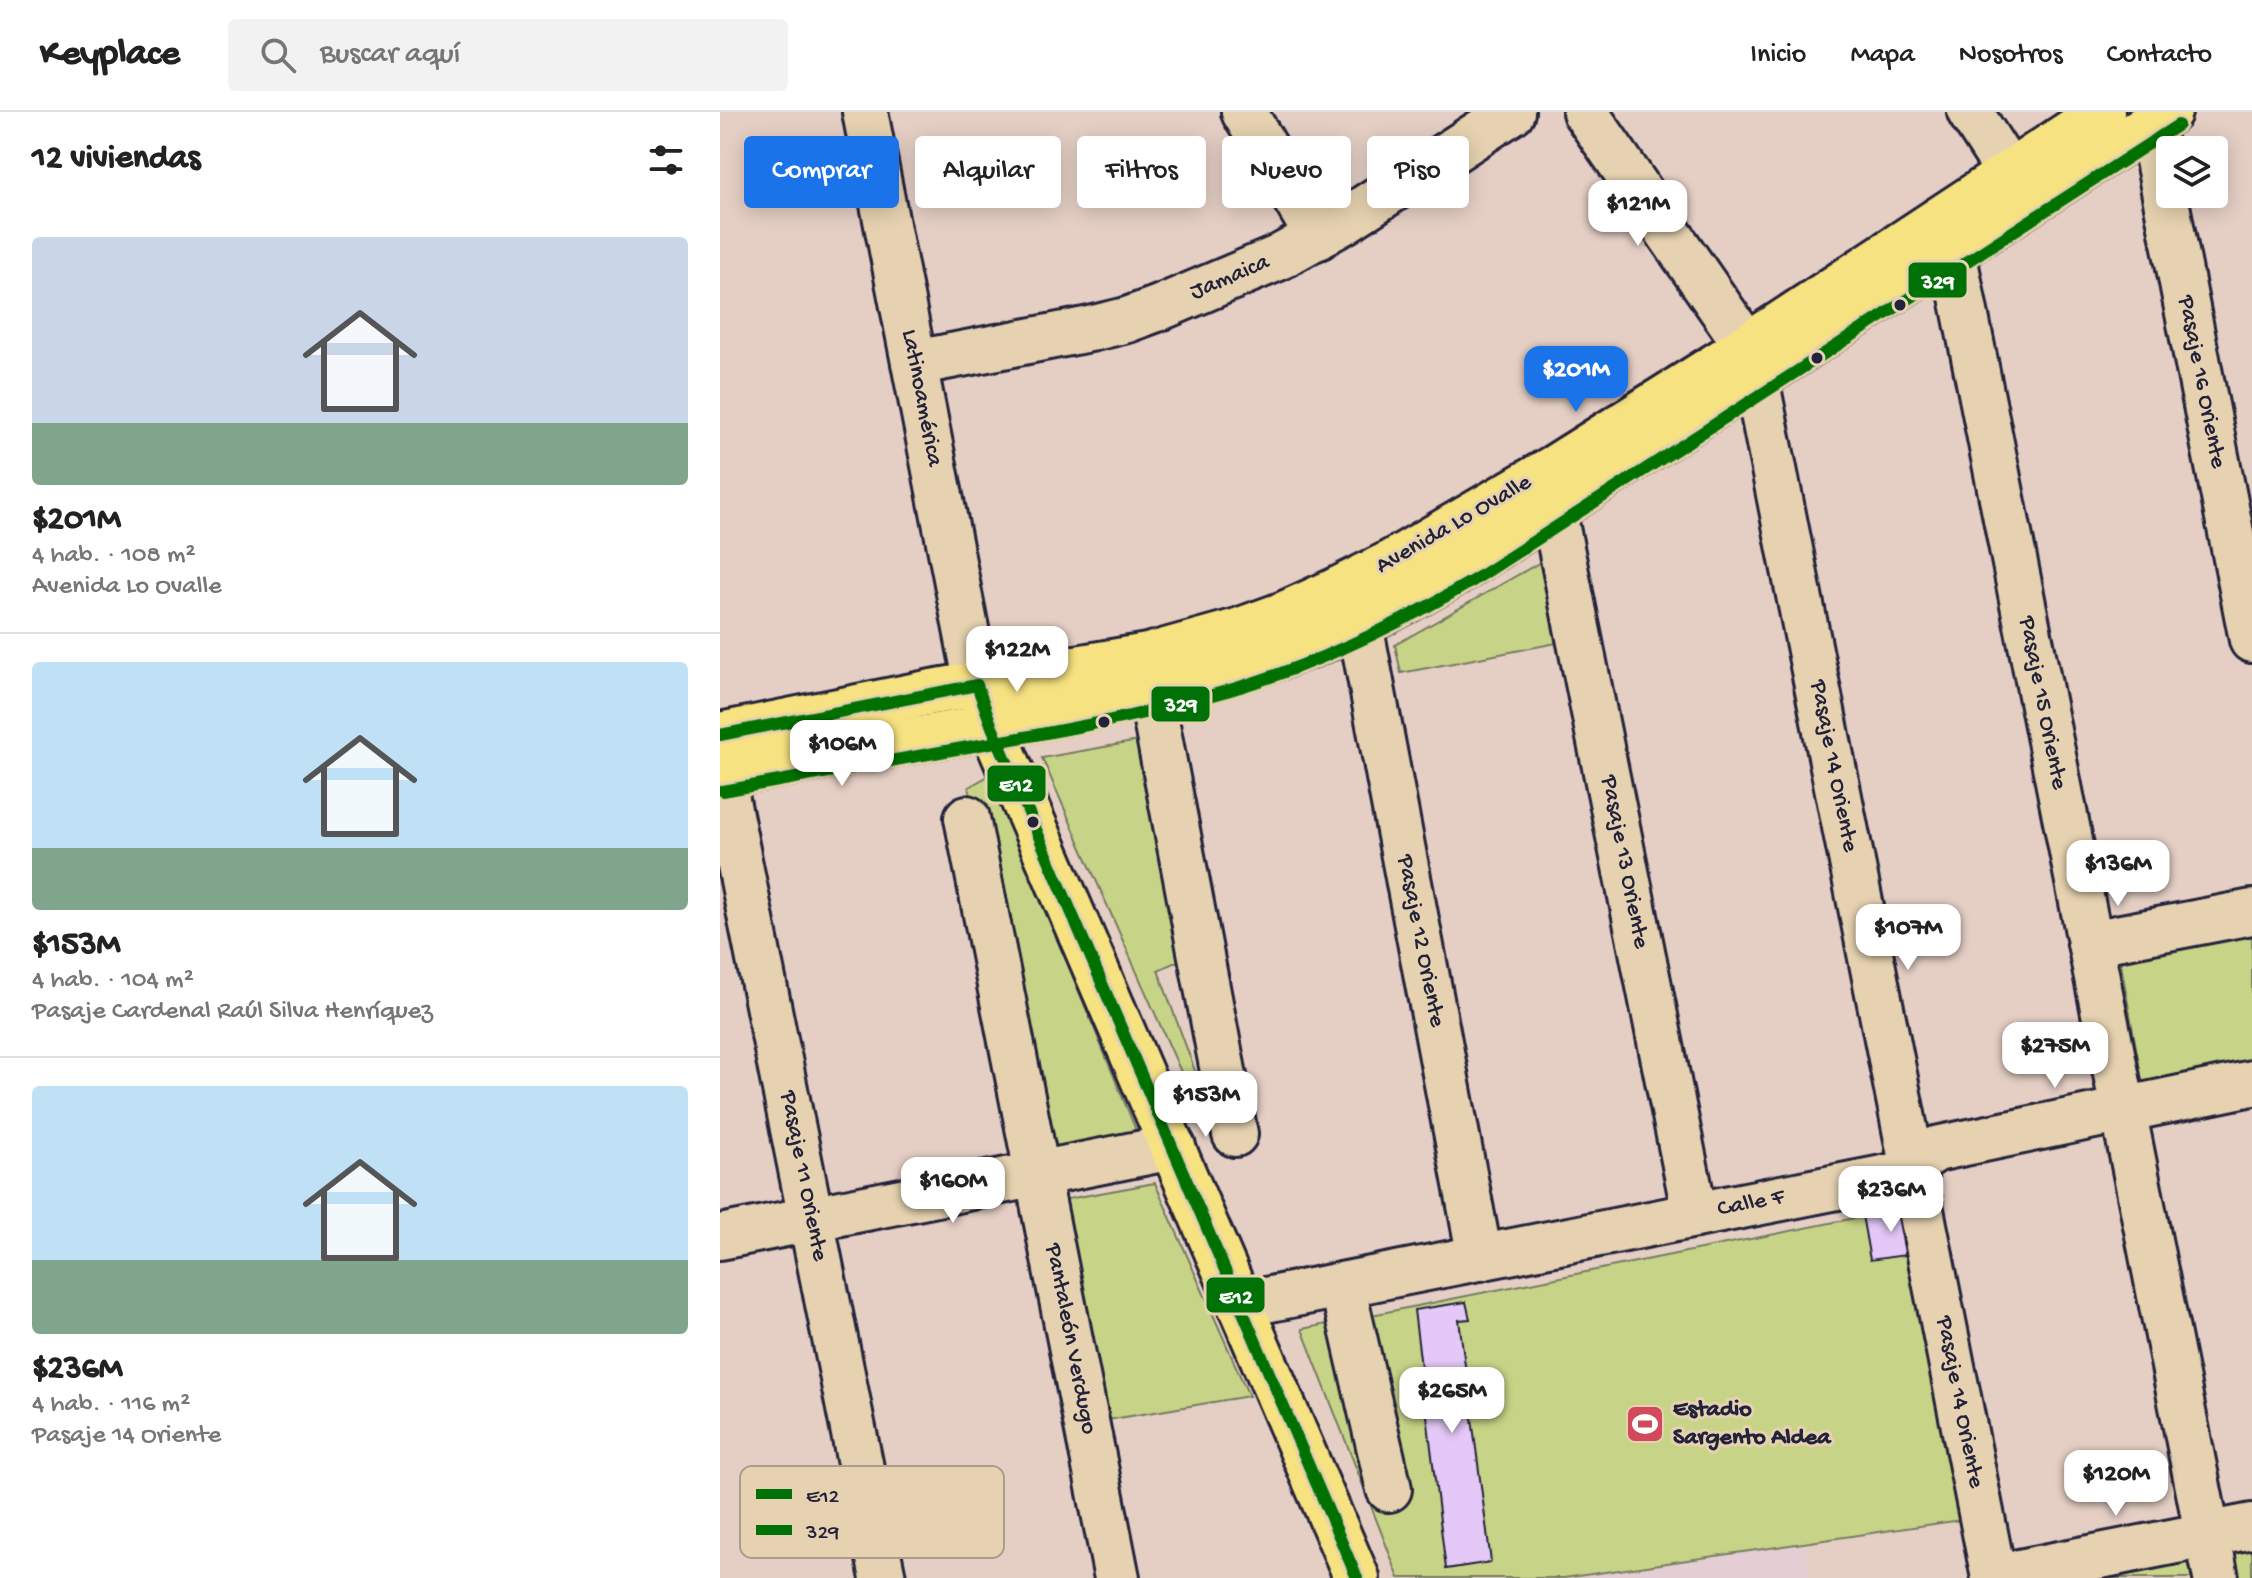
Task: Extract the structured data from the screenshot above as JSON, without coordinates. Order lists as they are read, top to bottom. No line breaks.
{"streets":{"main road":["Avenida Lo Ovalle"],"street":["Jamaica","Pasaje 16 Oriente","Latinoamérica","Pasaje 15 Oriente","Pasaje 14 Oriente","Pasaje 13 Oriente","Pasaje 12 Oriente","Pasaje 11 Oriente","Calle F","Pantaleón Verdugo"]},"crossings":[["Jamaica","Latinoamérica"],["Pasaje 16 Oriente","Avenida Lo Ovalle"],["Latinoamérica","Avenida Lo Ovalle"],["Avenida Lo Ovalle","Pasaje 15 Oriente"],["Avenida Lo Ovalle","Pasaje 14 Oriente"],["Avenida Lo Ovalle","Pasaje 13 Oriente"],["Avenida Lo Ovalle","Pasaje 12 Oriente"],["Avenida Lo Ovalle","Pasaje 11 Oriente"],["Pasaje 15 Oriente","Calle F"],["Pasaje 14 Oriente","Calle F"],["Pasaje 13 Oriente","Calle F"],["Pasaje 12 Oriente","Calle F"]],"places":{"sports":["Estadio Sargento Aldea"]},"lines":["transit line 329","transit line E12"],"legend":["E12","329"],"page":{"header":"Keyplace","search":"Buscar aquí","nav":["Inicio","Mapa","Nosotros","Contacto"],"heading":"12 viviendas","chip":["Comprar","Alquilar","Filtros","Nuevo","Piso"],"price":["$121M","$201M","$122M","$106M","$136M","$107M","$275M","$153M","$160M","$236M","$265M","$120M"],"list":[{"name":"$201M","note":"4 hab. · 108 m² · Avenida Lo Ovalle"},{"name":"$153M","note":"4 hab. · 104 m² · Pasaje Cardenal Raúl Silva Henríquez"},{"name":"$236M","note":"4 hab. · 116 m² · Pasaje 14 Oriente"}]}}
